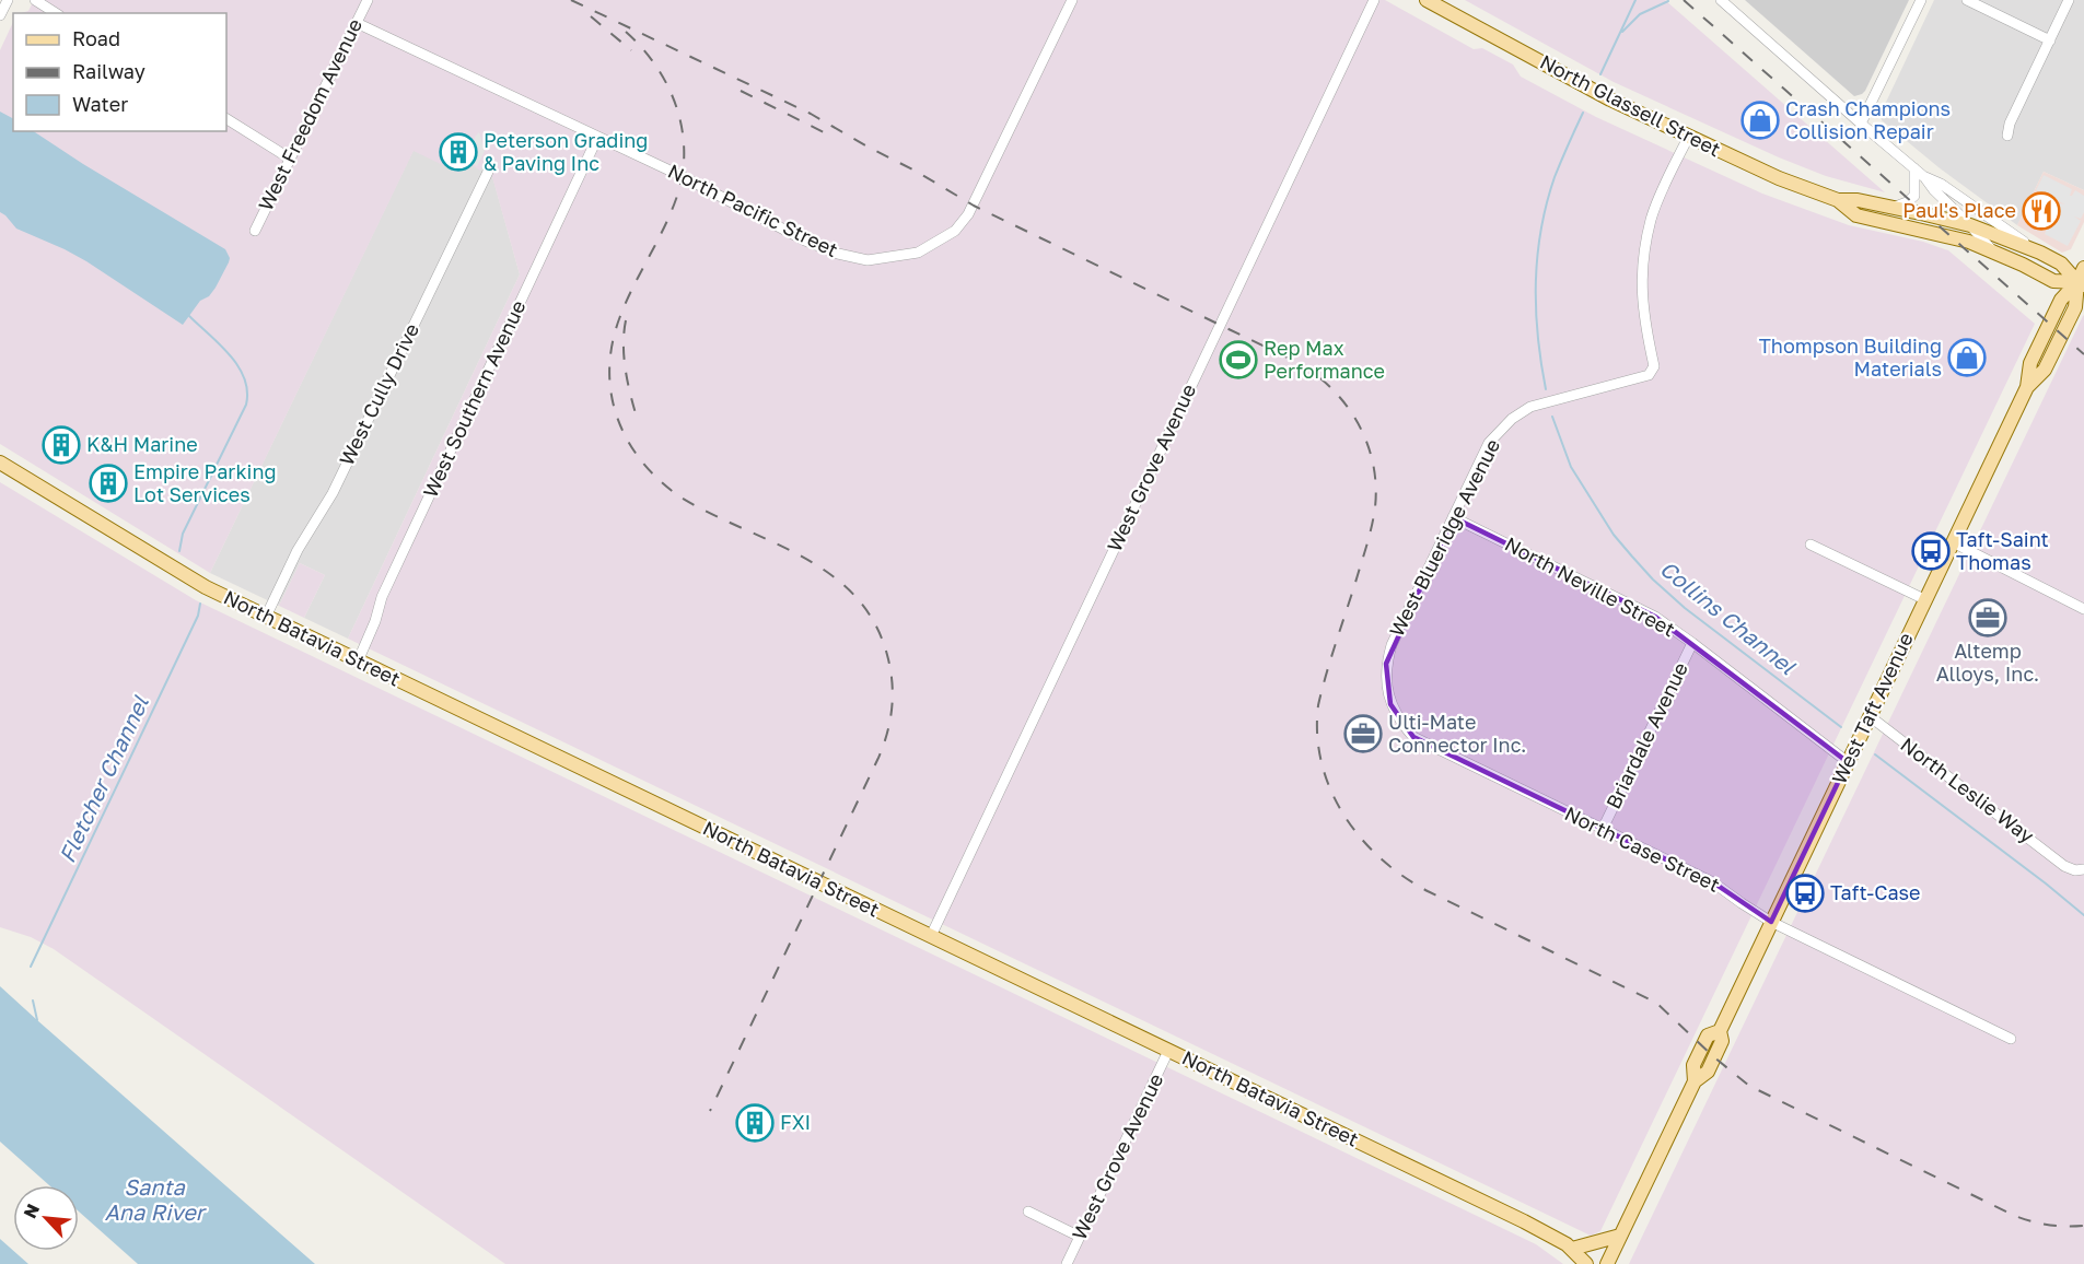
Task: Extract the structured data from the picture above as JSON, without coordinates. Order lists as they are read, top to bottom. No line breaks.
{"streets":{"main road":["North Glassell Street","North Batavia Street","West Taft Avenue"],"street":["West Freedom Avenue","North Pacific Street","West Cully Drive","West Southern Avenue","West Grove Avenue","West Blueridge Avenue","North Neville Street","Briardale Avenue","North Leslie Way","North Case Street"]},"crossings":[["North Glassell Street","West Blueridge Avenue"],["North Glassell Street","West Taft Avenue"],["West Freedom Avenue","North Pacific Street"],["North Pacific Street","West Southern Avenue"],["West Cully Drive","North Batavia Street"],["West Southern Avenue","North Batavia Street"],["West Grove Avenue","North Batavia Street"],["West Blueridge Avenue","North Neville Street"],["West Blueridge Avenue","North Case Street"],["North Neville Street","West Taft Avenue"],["North Neville Street","Briardale Avenue"],["West Taft Avenue","North Leslie Way"],["West Taft Avenue","North Case Street"],["Briardale Avenue","North Case Street"]],"water":["Collins Channel","Fletcher Channel","Santa Ana River"],"places":{"shop":["Crash Champions Collision Repair","Thompson Building Materials"],"building":["Peterson Grading & Paving Inc","K&H Marine","Empire Parking Lot Services","FXI"],"restaurant":["Paul's Place"],"sports":["Rep Max Performance"],"bus stop":["Taft-Saint Thomas","Taft-Case"],"office":["Altemp Alloys, Inc.","Ulti-Mate Connector Inc."]},"legend":["Road","Railway","Water"],"north":"top left"}
